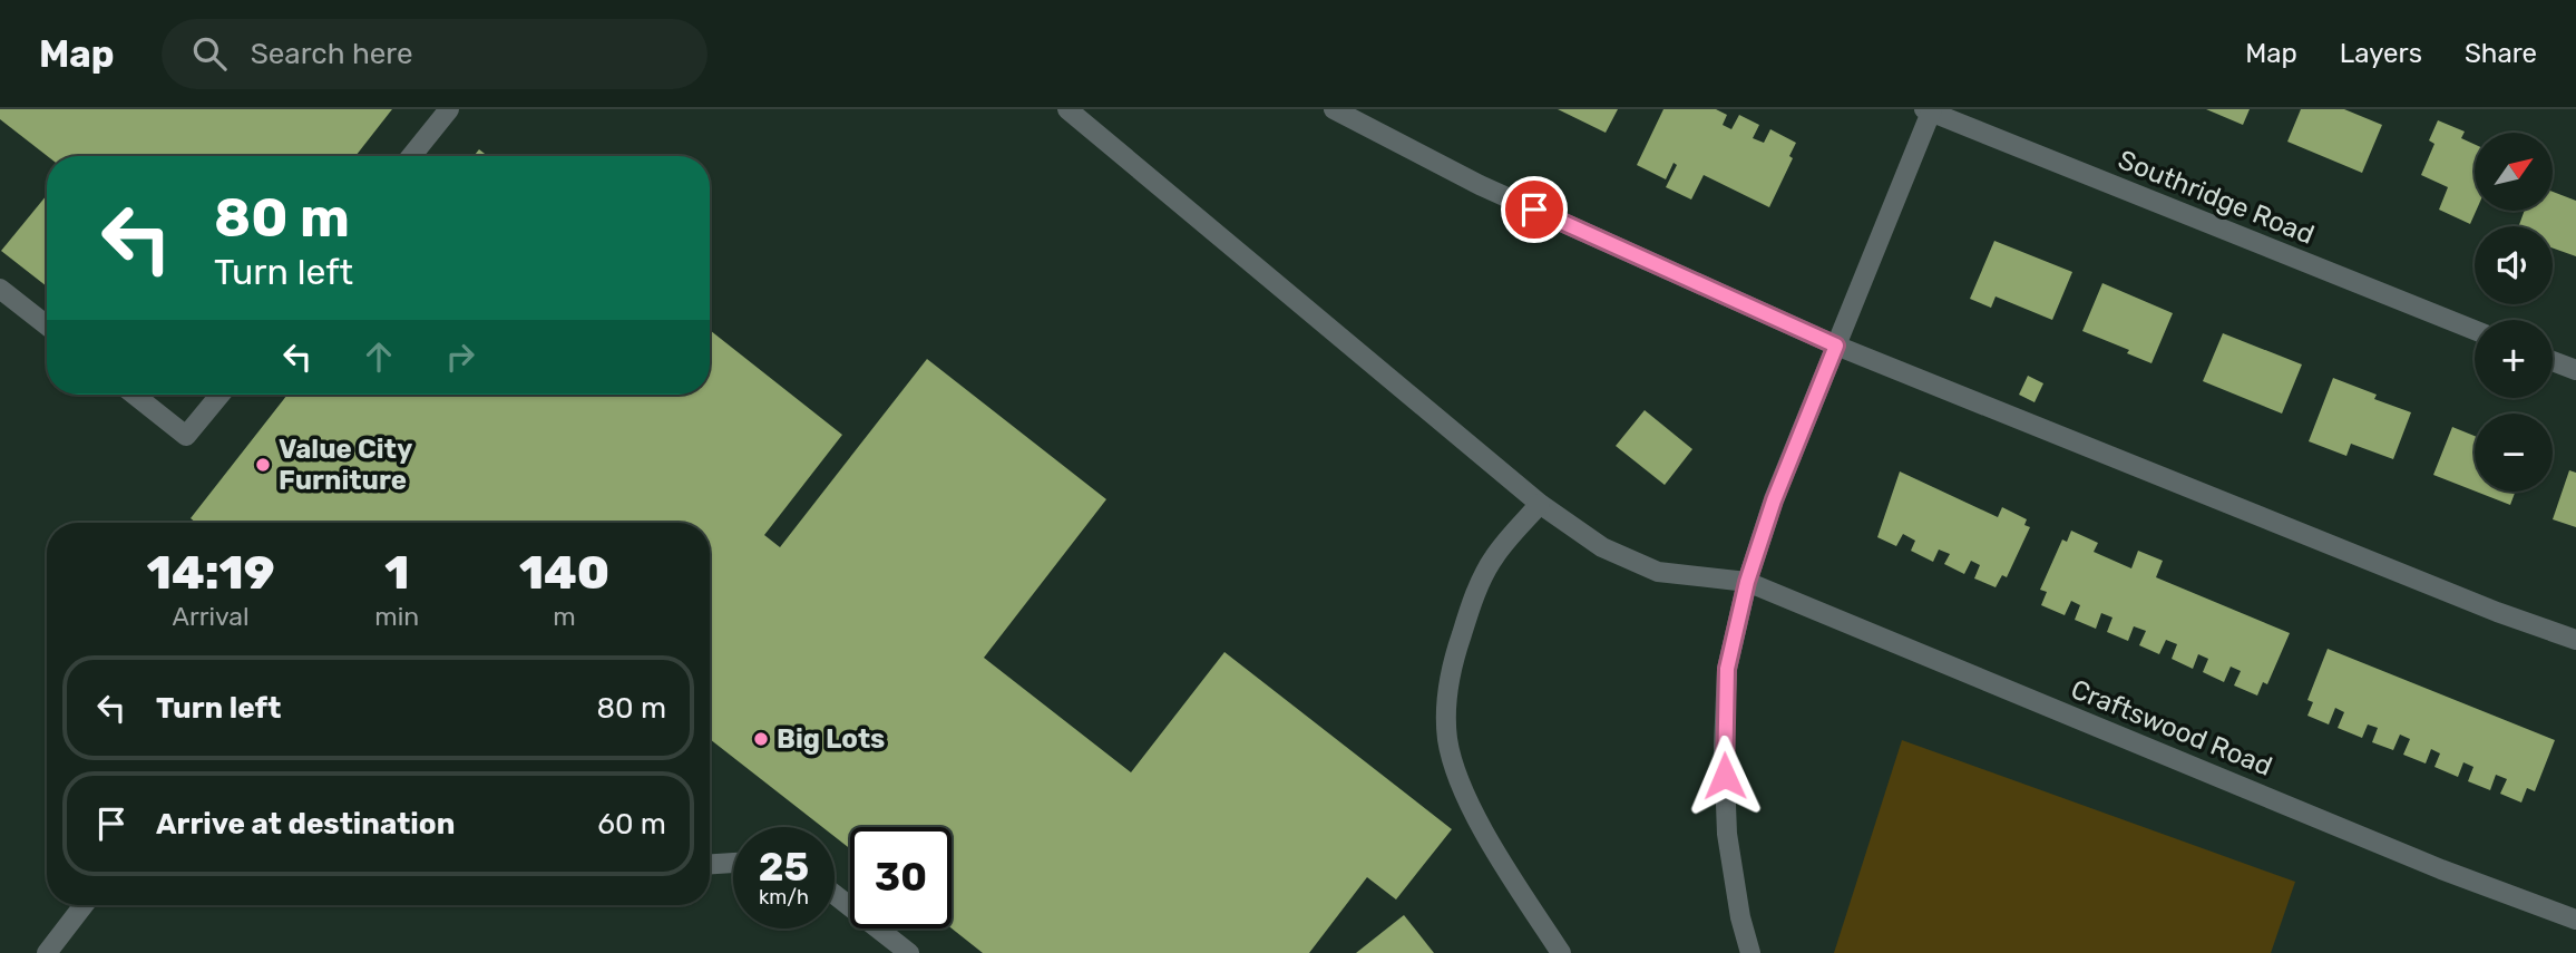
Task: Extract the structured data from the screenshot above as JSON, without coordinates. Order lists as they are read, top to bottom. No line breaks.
{"streets":{"street":["Southridge Road","Craftswood Road"]},"places":["Value City Furniture","Big Lots"],"north":"top right","page":{"header":"Map","search":"Search here","nav":["Map","Layers","Share"],"map_buttons":["+","−"],"turn":["80 m","Turn left"],"eta":["14:19","Arrival","1","min","140","m"],"list":[{"name":"Turn left","value":"80 m"},{"name":"Arrive at destination","value":"60 m"}],"speed":"25 km/h","limit":"30"}}
